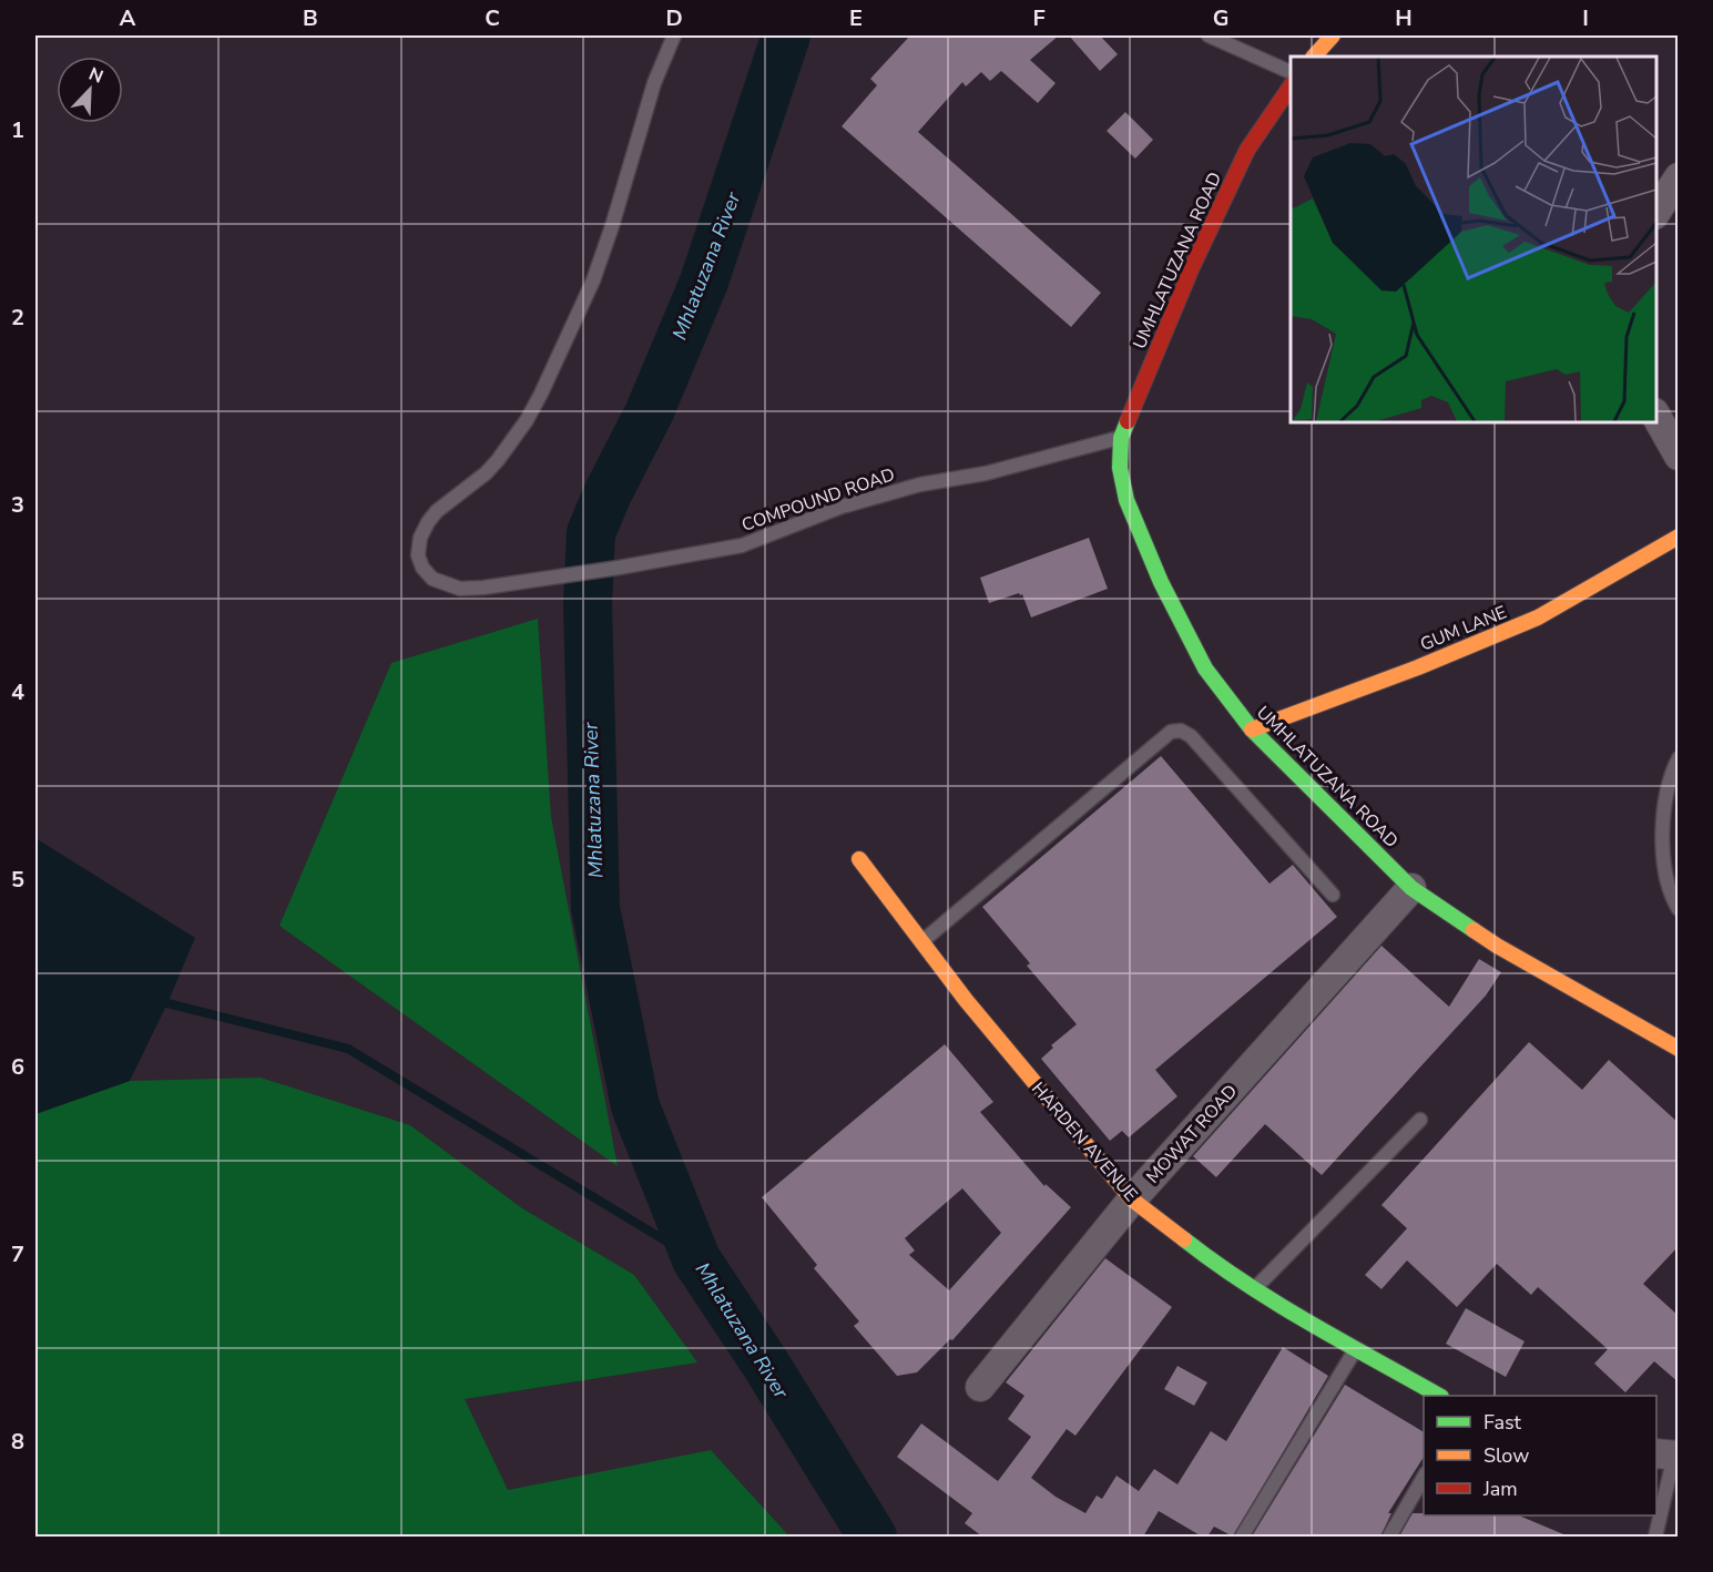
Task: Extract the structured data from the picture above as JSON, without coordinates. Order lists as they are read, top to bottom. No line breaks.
{"streets":{"street":["UMHLATUZANA ROAD","GUM LANE","MOWAT ROAD","HARDEN AVENUE"],"lane":["COMPOUND ROAD"]},"crossings":[["UMHLATUZANA ROAD","COMPOUND ROAD"],["UMHLATUZANA ROAD","GUM LANE"],["UMHLATUZANA ROAD","MOWAT ROAD"],["MOWAT ROAD","HARDEN AVENUE"]],"water":["Mhlatuzana River"],"legend":["Fast","Slow","Jam"],"north":"top right","grid":{"columns":["A","B","C","D","E","F","G","H","I"],"rows":["1","2","3","4","5","6","7","8"]}}
